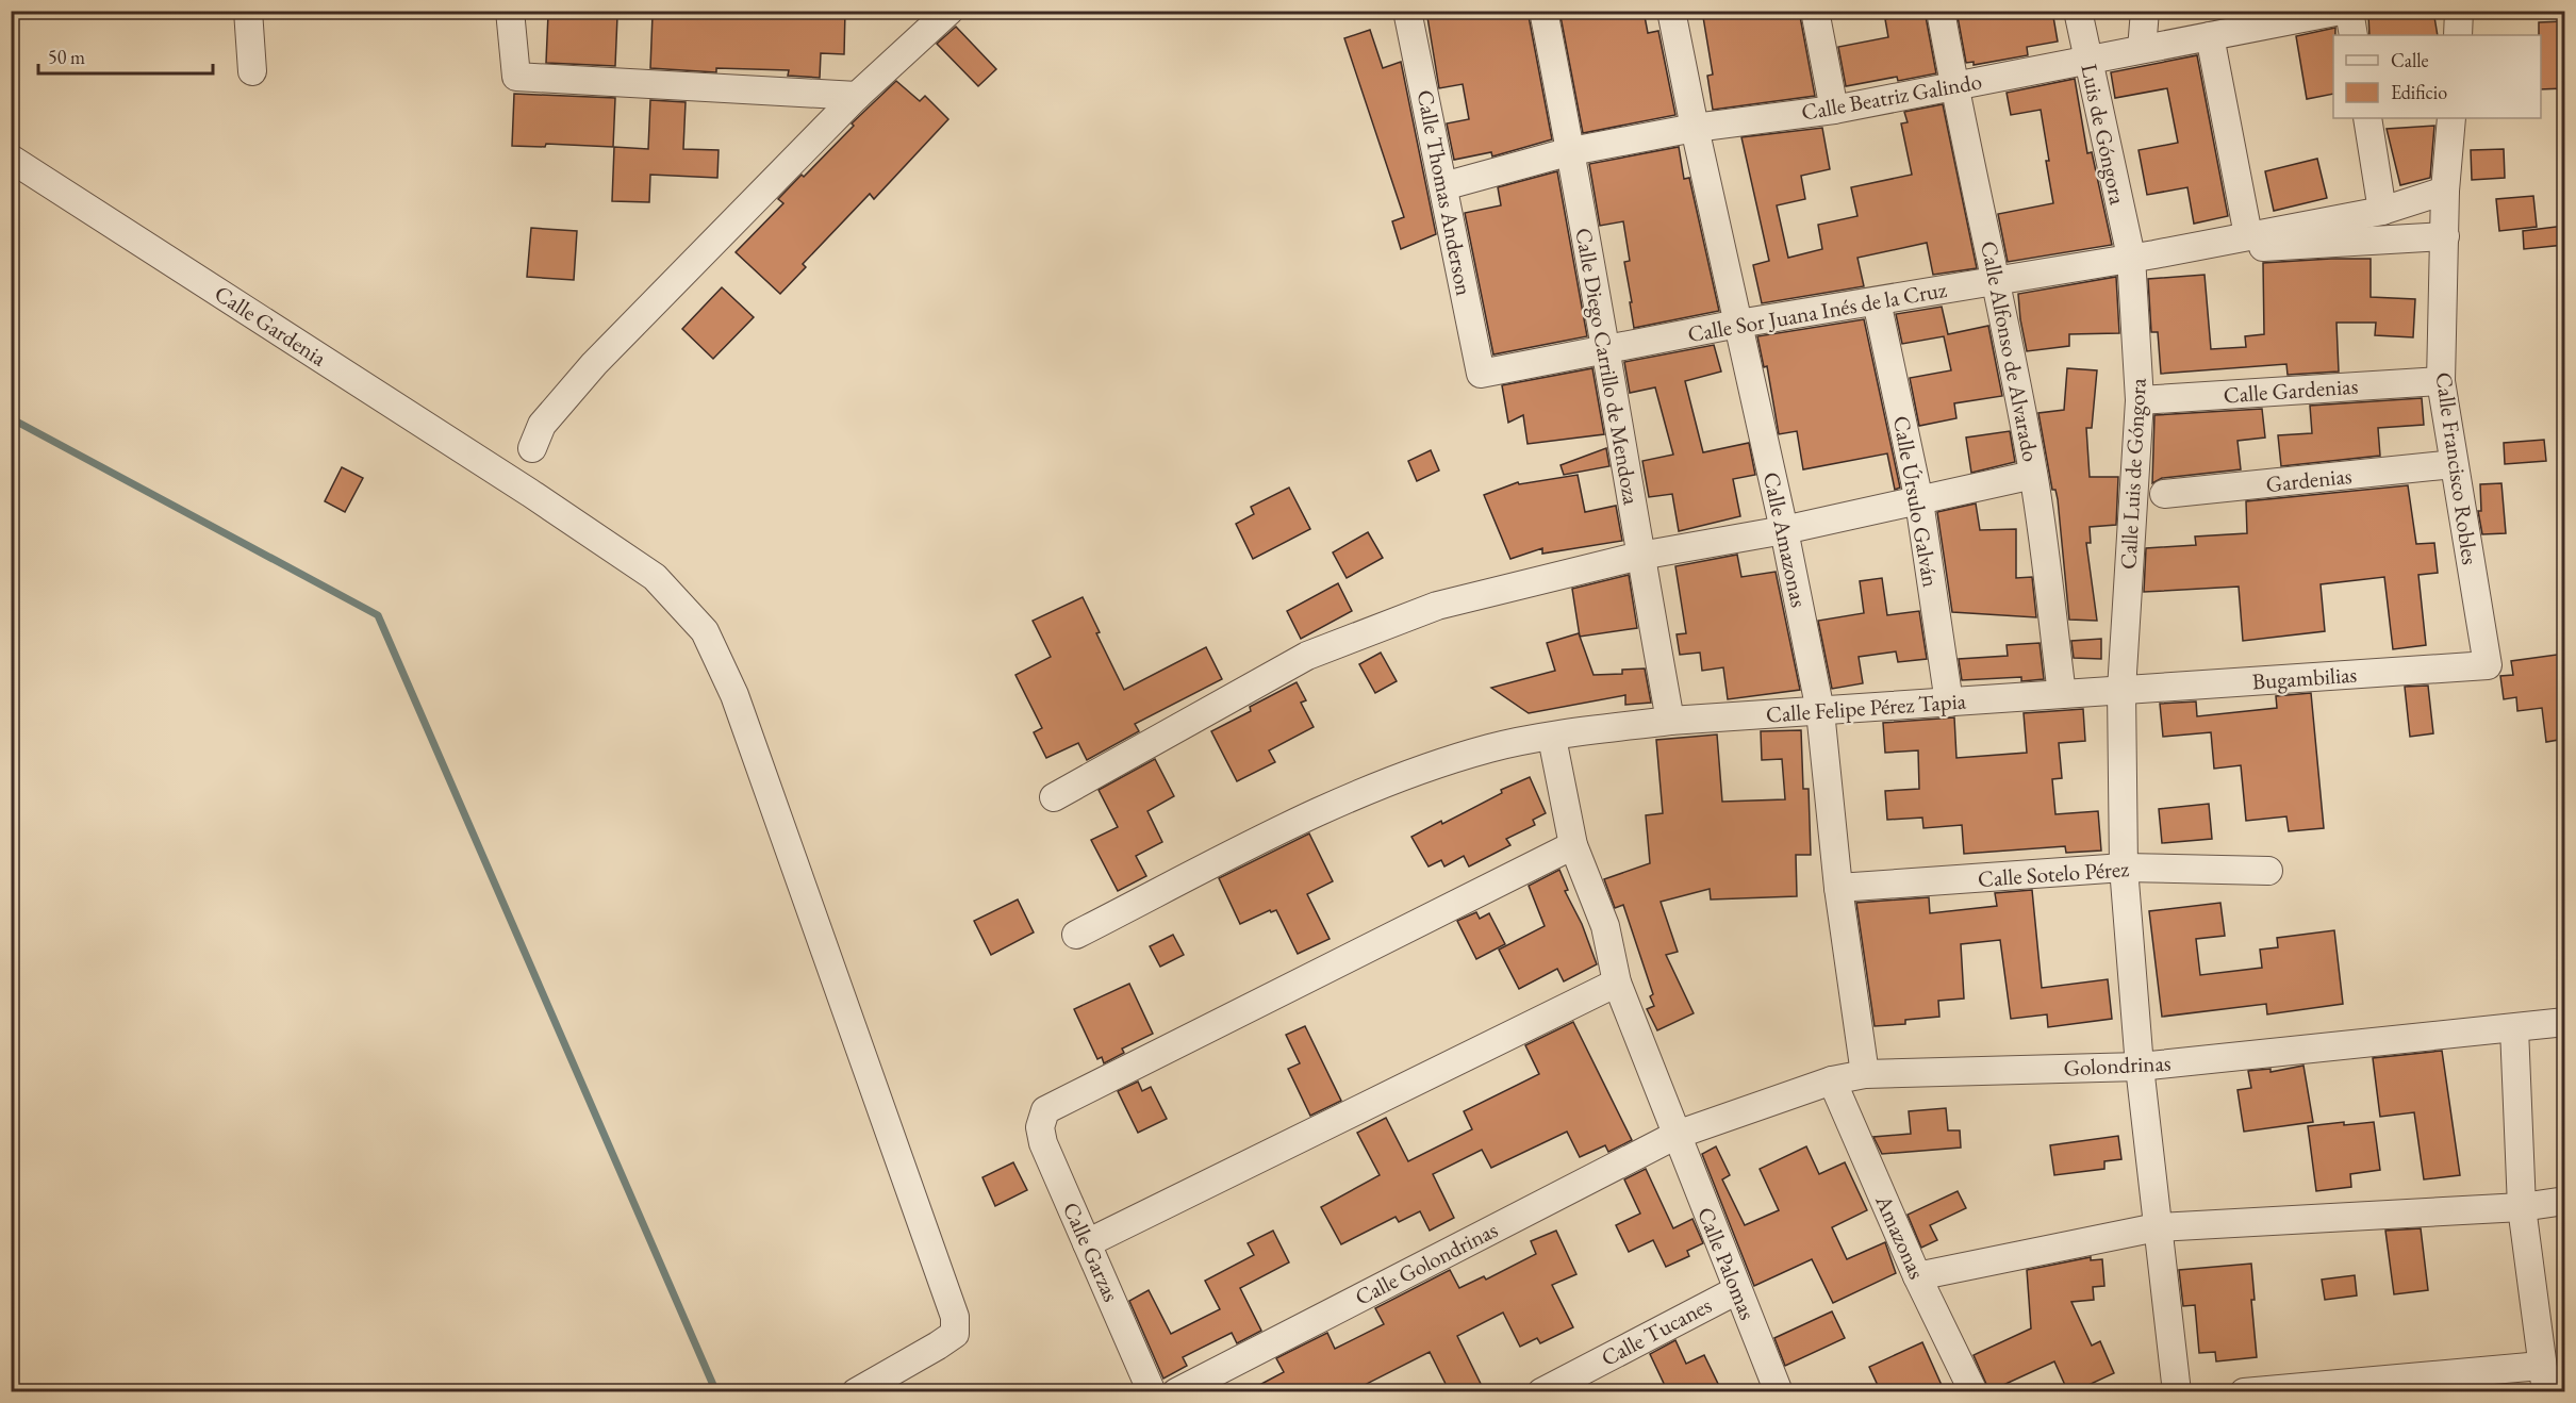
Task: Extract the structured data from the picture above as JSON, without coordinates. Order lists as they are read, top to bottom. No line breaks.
{"streets":{"street":["Calle Beatriz Galindo","Luis de Góngora","Calle Thomas Anderson","Calle Sor Juana Inés de la Cruz","Calle Gardenia","Calle Alfonso de Alvarado","Calle Diego Carrillo de Mendoza","Calle Gardenias","Calle Francisco Robles","Calle Luis de Góngora","Gardenias","Calle Úrsulo Galván","Calle Amazonas","Bugambilias","Calle Felipe Pérez Tapia","Calle Sotelo Pérez","Golondrinas","Amazonas","Calle Garzas","Calle Golondrinas","Calle Palomas","Calle Tucanes"]},"crossings":[["Calle Beatriz Galindo","Luis de Góngora"],["Calle Beatriz Galindo","Calle Thomas Anderson"],["Calle Beatriz Galindo","Calle Alfonso de Alvarado"],["Calle Beatriz Galindo","Calle Diego Carrillo de Mendoza"],["Calle Beatriz Galindo","Calle Amazonas"],["Luis de Góngora","Calle Sor Juana Inés de la Cruz"],["Luis de Góngora","Calle Luis de Góngora"],["Calle Thomas Anderson","Calle Sor Juana Inés de la Cruz"],["Calle Sor Juana Inés de la Cruz","Calle Alfonso de Alvarado"],["Calle Sor Juana Inés de la Cruz","Calle Diego Carrillo de Mendoza"],["Calle Sor Juana Inés de la Cruz","Calle Francisco Robles"],["Calle Sor Juana Inés de la Cruz","Calle Luis de Góngora"],["Calle Sor Juana Inés de la Cruz","Calle Úrsulo Galván"],["Calle Sor Juana Inés de la Cruz","Calle Amazonas"],["Calle Alfonso de Alvarado","Bugambilias"],["Calle Alfonso de Alvarado","Calle Felipe Pérez Tapia"],["Calle Diego Carrillo de Mendoza","Calle Felipe Pérez Tapia"],["Calle Gardenias","Calle Francisco Robles"],["Calle Gardenias","Calle Luis de Góngora"],["Calle Francisco Robles","Gardenias"],["Calle Francisco Robles","Bugambilias"],["Calle Luis de Góngora","Bugambilias"],["Calle Luis de Góngora","Calle Sotelo Pérez"],["Calle Luis de Góngora","Golondrinas"],["Calle Úrsulo Galván","Calle Felipe Pérez Tapia"],["Calle Amazonas","Calle Felipe Pérez Tapia"],["Calle Amazonas","Calle Sotelo Pérez"],["Calle Amazonas","Golondrinas"],["Bugambilias","Calle Felipe Pérez Tapia"],["Calle Felipe Pérez Tapia","Calle Palomas"],["Golondrinas","Amazonas"],["Golondrinas","Calle Golondrinas"],["Golondrinas","Calle Palomas"],["Calle Garzas","Calle Palomas"],["Calle Golondrinas","Calle Palomas"],["Calle Palomas","Calle Tucanes"]],"legend":["Calle","Edificio"],"scale_bar":"50 m"}
